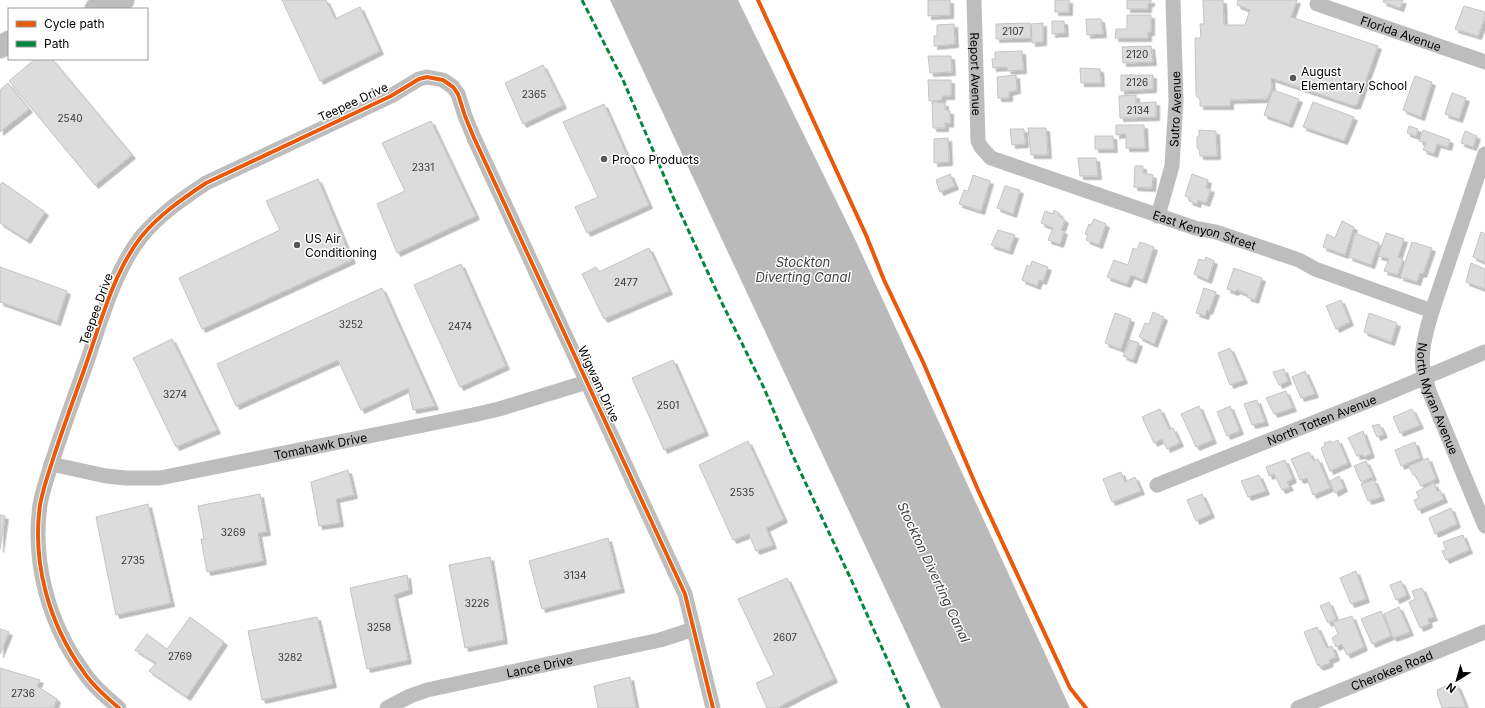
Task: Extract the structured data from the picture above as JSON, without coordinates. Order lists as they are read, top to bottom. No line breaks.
{"streets":{"street":["Florida Avenue","Report Avenue","Teepee Drive","Sutro Avenue","East Kenyon Street","Wigwam Drive","North Myran Avenue","North Totten Avenue","Tomahawk Drive","Lance Drive","Cherokee Road"]},"crossings":[["Report Avenue","East Kenyon Street"],["Teepee Drive","Wigwam Drive"],["Teepee Drive","Tomahawk Drive"],["Sutro Avenue","East Kenyon Street"],["East Kenyon Street","North Myran Avenue"],["Wigwam Drive","Tomahawk Drive"],["Wigwam Drive","Lance Drive"],["North Myran Avenue","North Totten Avenue"]],"water":["Stockton Diverting Canal"],"places":["August Elementary School","Proco Products","US Air Conditioning"],"house_numbers":["2107","2120","2126","2365","2134","2540","2331","2477","3252","2474","3274","2501","2535","3269","2735","3134","3226","3258","2607","2769","3282","2736"],"legend":["Cycle path","Path"],"north":"bottom left"}
